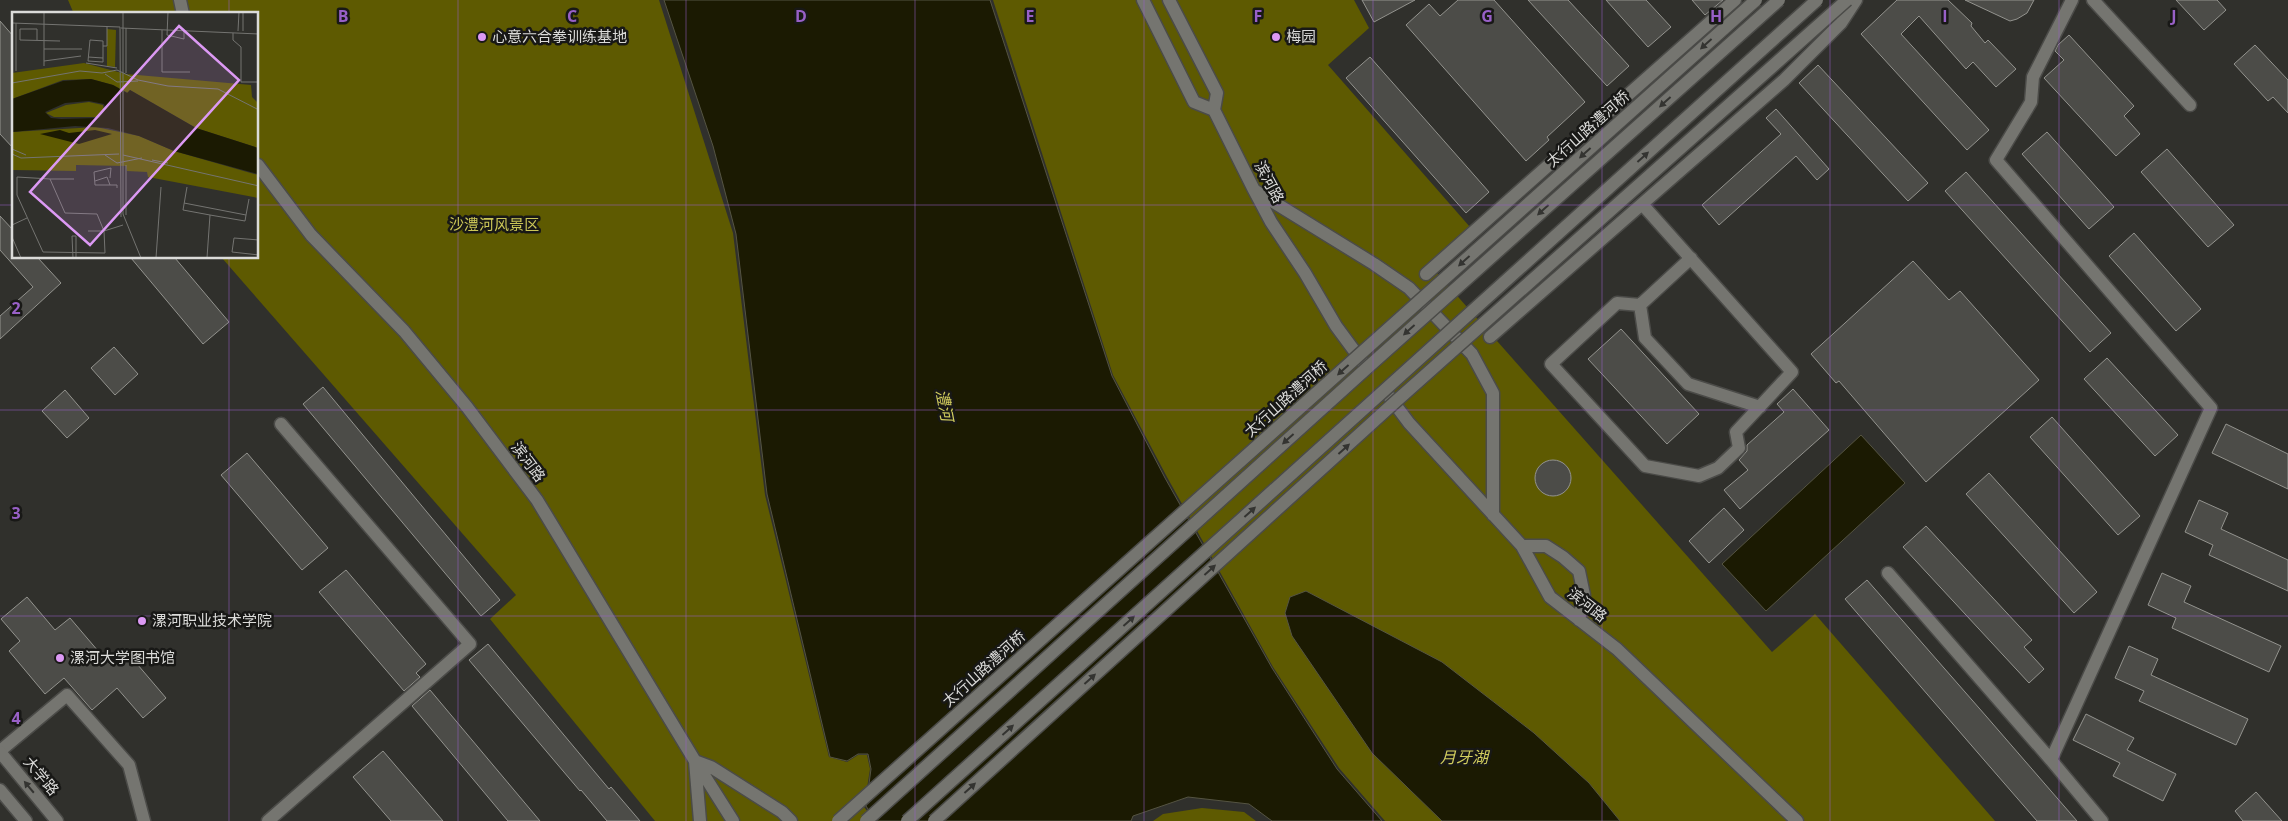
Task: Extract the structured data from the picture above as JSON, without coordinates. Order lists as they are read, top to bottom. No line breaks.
{"streets":{"street":["太行山路澧河桥","滨河路","大学路"]},"crossings":[["太行山路澧河桥","滨河路"]],"water":["澧河","月牙湖"],"parks":["沙澧河风景区"],"places":["心意六合拳训练基地","梅园","漯河职业技术学院","漯河大学图书馆"],"grid":{"columns":["B","C","D","E","F","G","H","I","J"],"rows":["2","3","4"]}}
